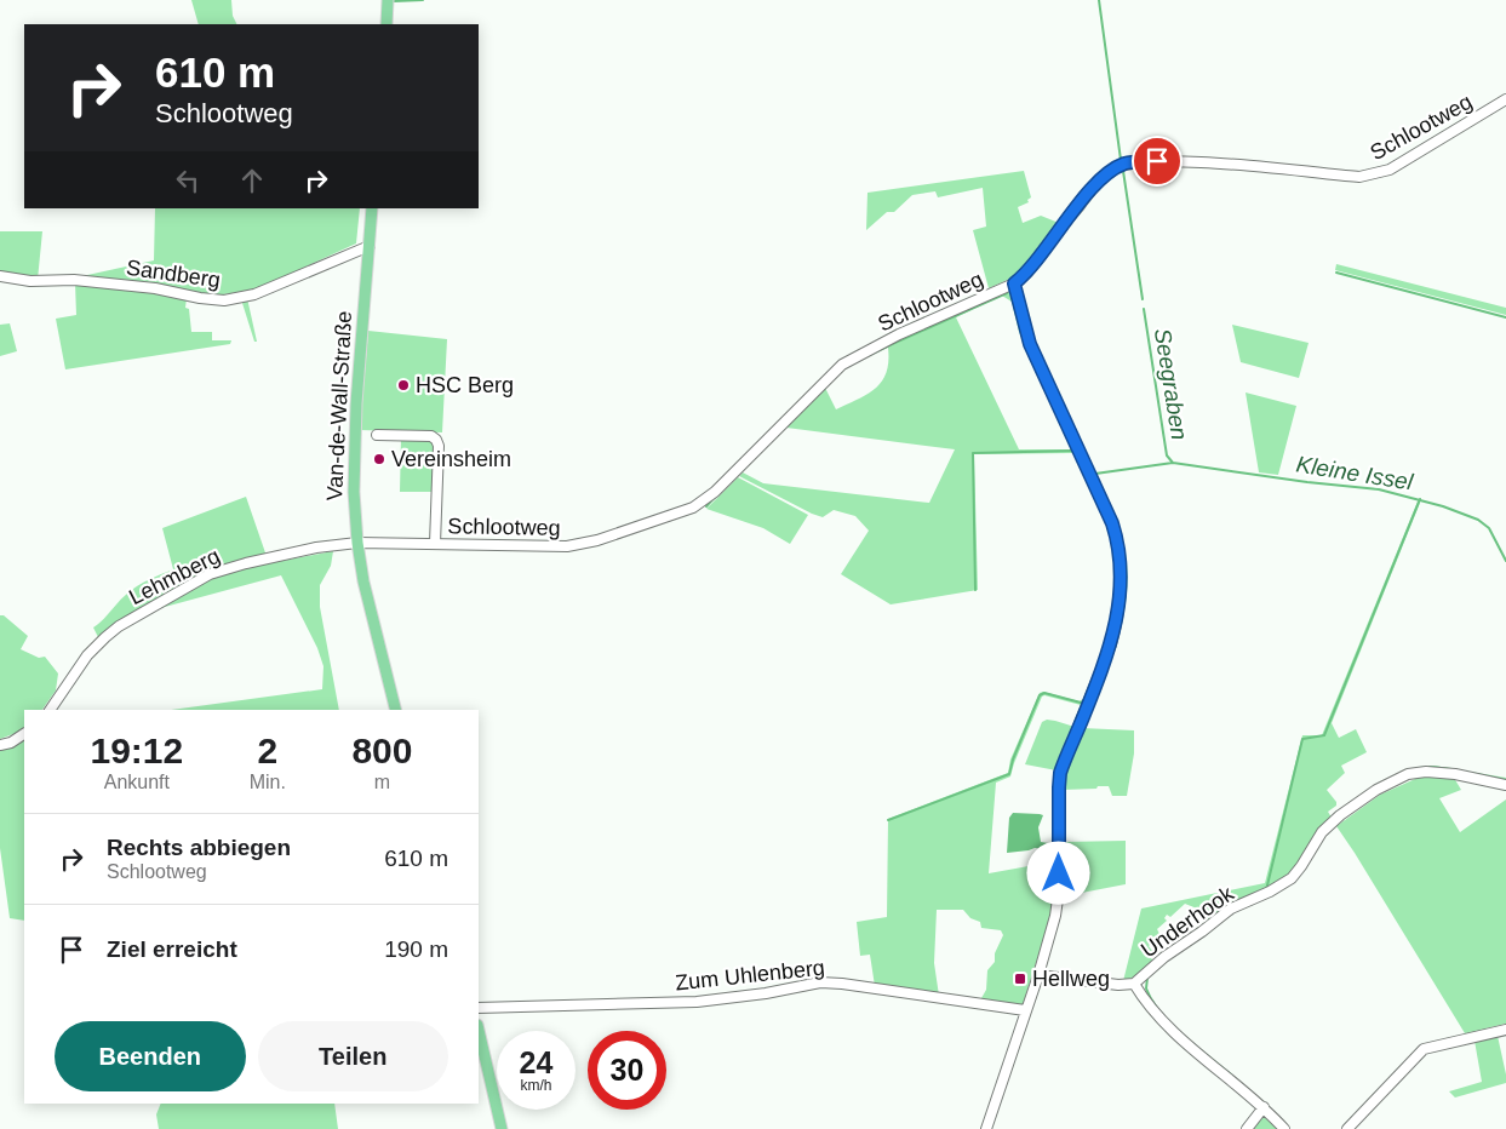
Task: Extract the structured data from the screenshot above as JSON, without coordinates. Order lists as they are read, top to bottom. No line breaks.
{"streets":{"main road":["Van-de-Wall-Straße"],"street":["Schlootweg","Sandberg","Lehmberg","Underhook","Zum Uhlenberg"]},"crossings":[["Schlootweg","Van-de-Wall-Straße"],["Schlootweg","Lehmberg"],["Sandberg","Van-de-Wall-Straße"],["Van-de-Wall-Straße","Lehmberg"]],"water":["Seegraben","Kleine Issel"],"places":{"other":["HSC Berg","Vereinsheim"],"transit":["Hellweg"]},"page":{"turn":["610 m","Schlootweg"],"eta":["19:12","Ankunft","2","Min.","800","m"],"list":[{"name":"Rechts abbiegen","note":"Schlootweg","value":"610 m"},{"name":"Ziel erreicht","value":"190 m"}],"buttons":["Beenden","Teilen"],"speed":"24 km/h","limit":"30"}}
